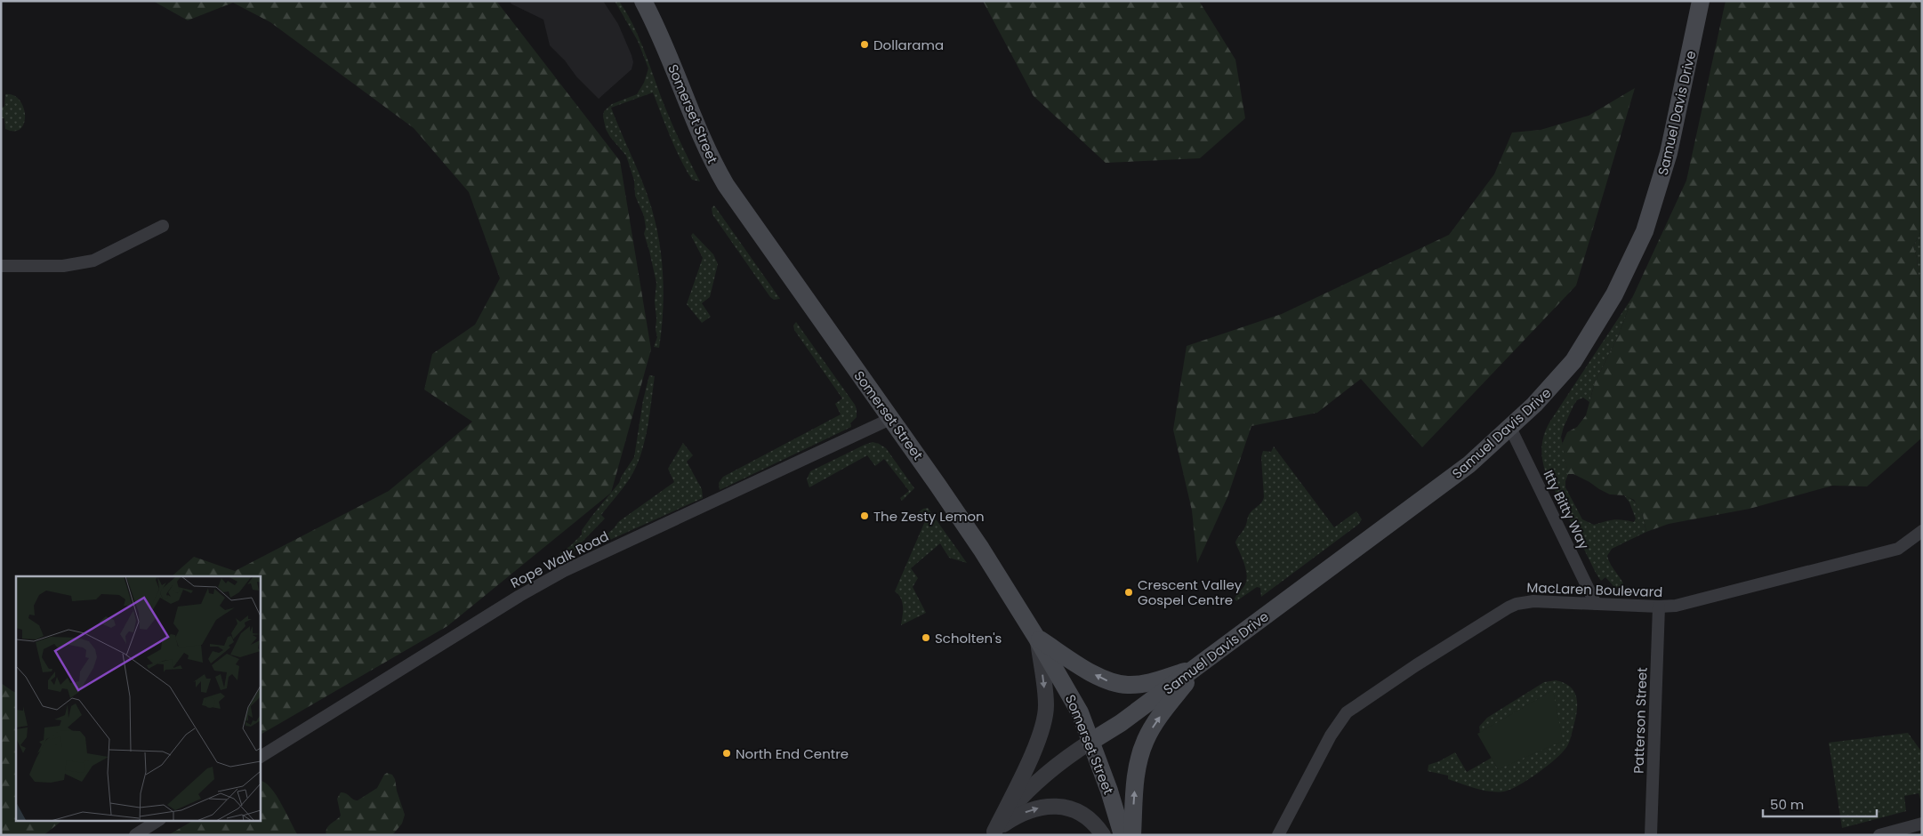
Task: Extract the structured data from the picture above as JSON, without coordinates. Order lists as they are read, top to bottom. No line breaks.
{"streets":{"main road":["Samuel Davis Drive","Somerset Street"],"street":["Itty Bitty Way","Rope Walk Road","MacLaren Boulevard","Patterson Street"]},"crossings":[["Samuel Davis Drive","Somerset Street"],["Samuel Davis Drive","Itty Bitty Way"],["Somerset Street","Rope Walk Road"],["Itty Bitty Way","MacLaren Boulevard"],["MacLaren Boulevard","Patterson Street"]],"places":["Dollarama","The Zesty Lemon","Crescent Valley Gospel Centre","Scholten's","North End Centre"],"scale_bar":"50 m"}
